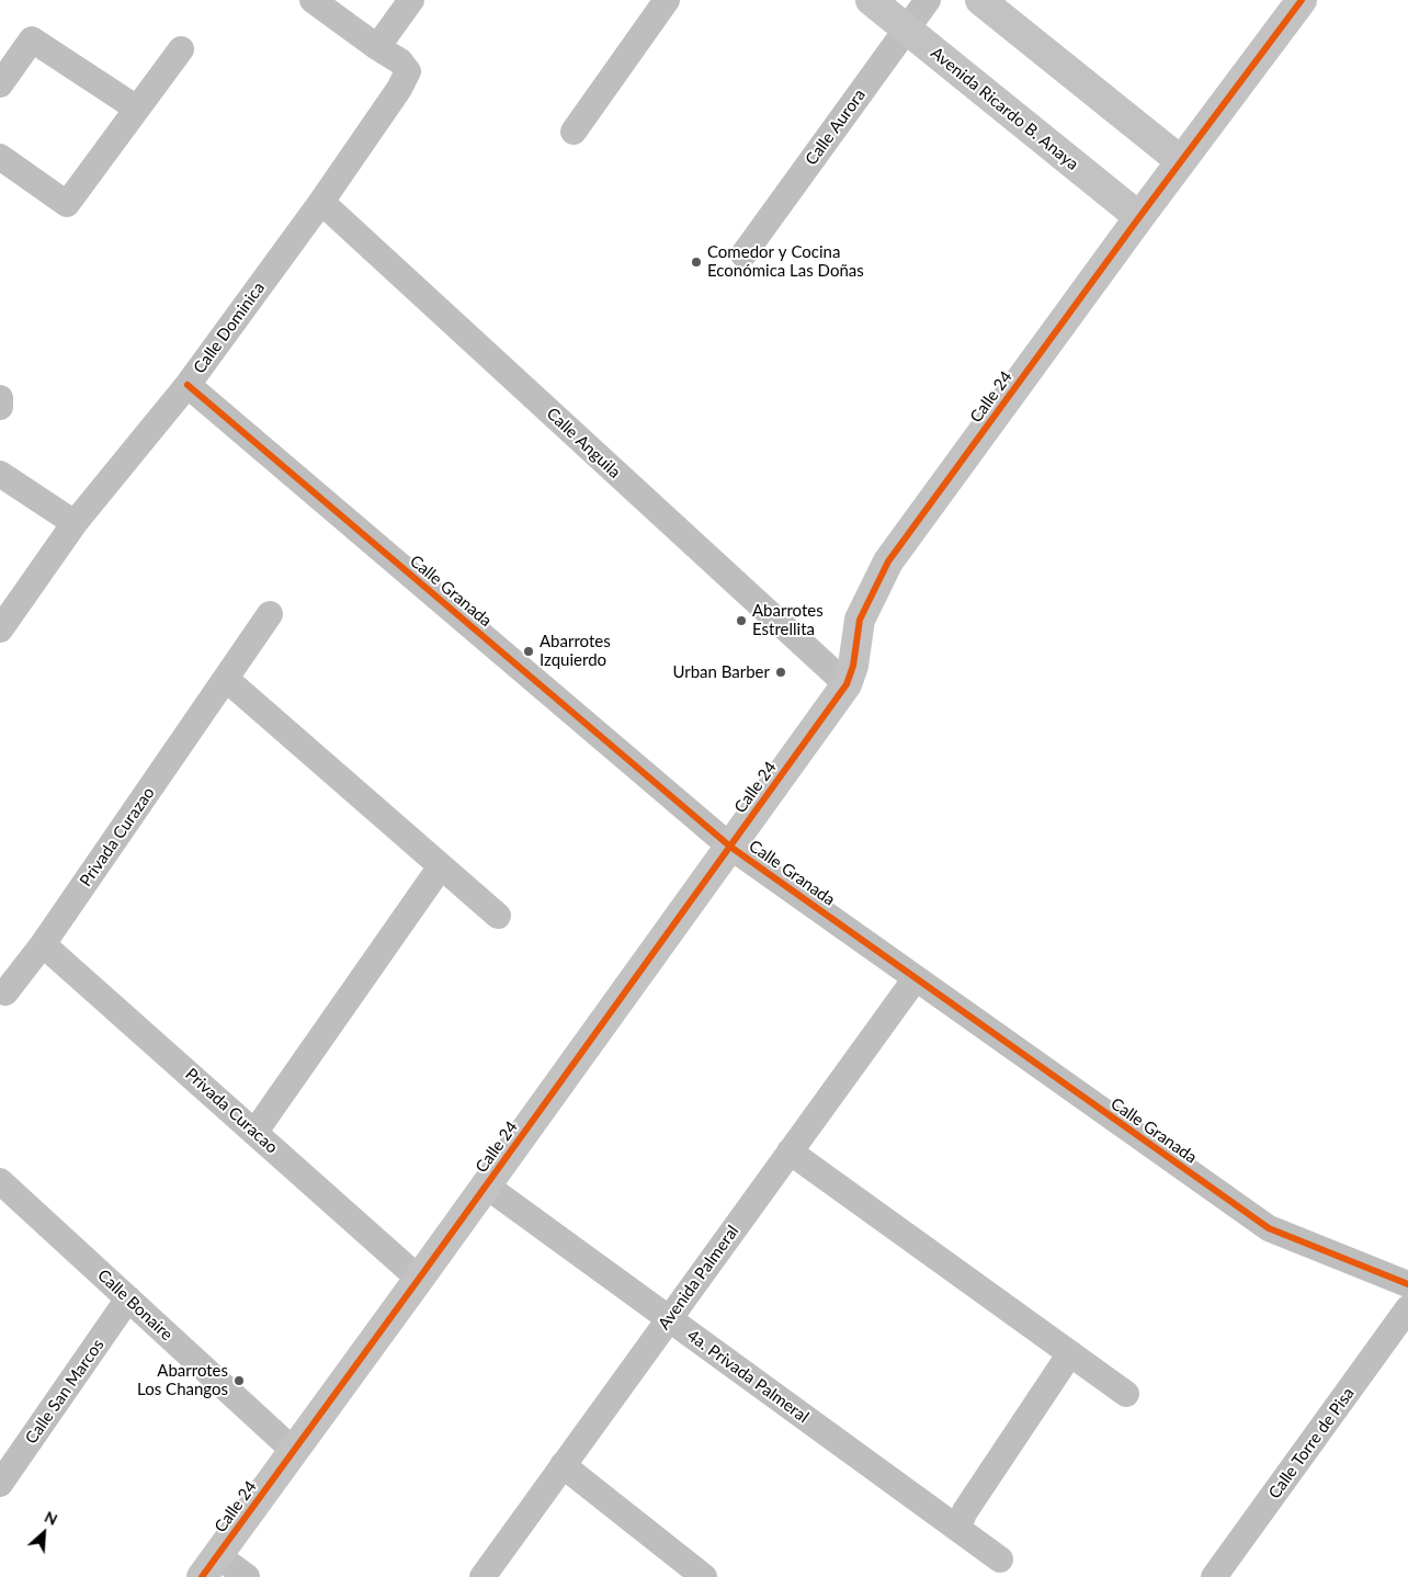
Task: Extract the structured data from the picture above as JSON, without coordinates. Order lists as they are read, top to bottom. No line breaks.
{"streets":{"street":["Avenida Ricardo B. Anaya","Calle Aurora","Calle Dominica","Calle 24","Calle Anguila","Calle Granada","Privada Curazao","Privada Curacao","Avenida Palmeral","Calle Bonaire","4a. Privada Palmeral","Calle San Marcos","Calle Torre de Pisa"]},"crossings":[["Avenida Ricardo B. Anaya","Calle Aurora"],["Avenida Ricardo B. Anaya","Calle 24"],["Calle Dominica","Calle Anguila"],["Calle Dominica","Calle Granada"],["Calle 24","Calle Anguila"],["Calle 24","Calle Granada"],["Calle 24","Privada Curacao"],["Calle 24","Calle Bonaire"],["Calle 24","4a. Privada Palmeral"],["Calle Granada","Avenida Palmeral"],["Privada Curazao","Privada Curacao"],["Avenida Palmeral","4a. Privada Palmeral"],["Calle Bonaire","Calle San Marcos"]],"places":["Comedor y Cocina Económica Las Doñas","Abarrotes Estrellita","Abarrotes Izquierdo","Urban Barber","Abarrotes Los Changos"],"north":"top right"}
